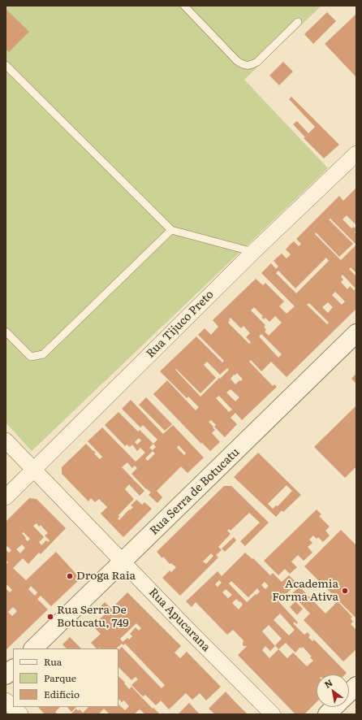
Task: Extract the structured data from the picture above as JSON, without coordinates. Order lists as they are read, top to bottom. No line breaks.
{"streets":{"street":["Rua Tijuco Preto","Rua Serra de Botucatu","Rua Apucarana"]},"crossings":[["Rua Tijuco Preto","Rua Apucarana"],["Rua Serra de Botucatu","Rua Apucarana"]],"places":["Droga Raia","Academia Forma Ativa","Rua Serra De Botucatu, 749"],"legend":["Rua","Parque","Edifício"],"north":"top left"}
